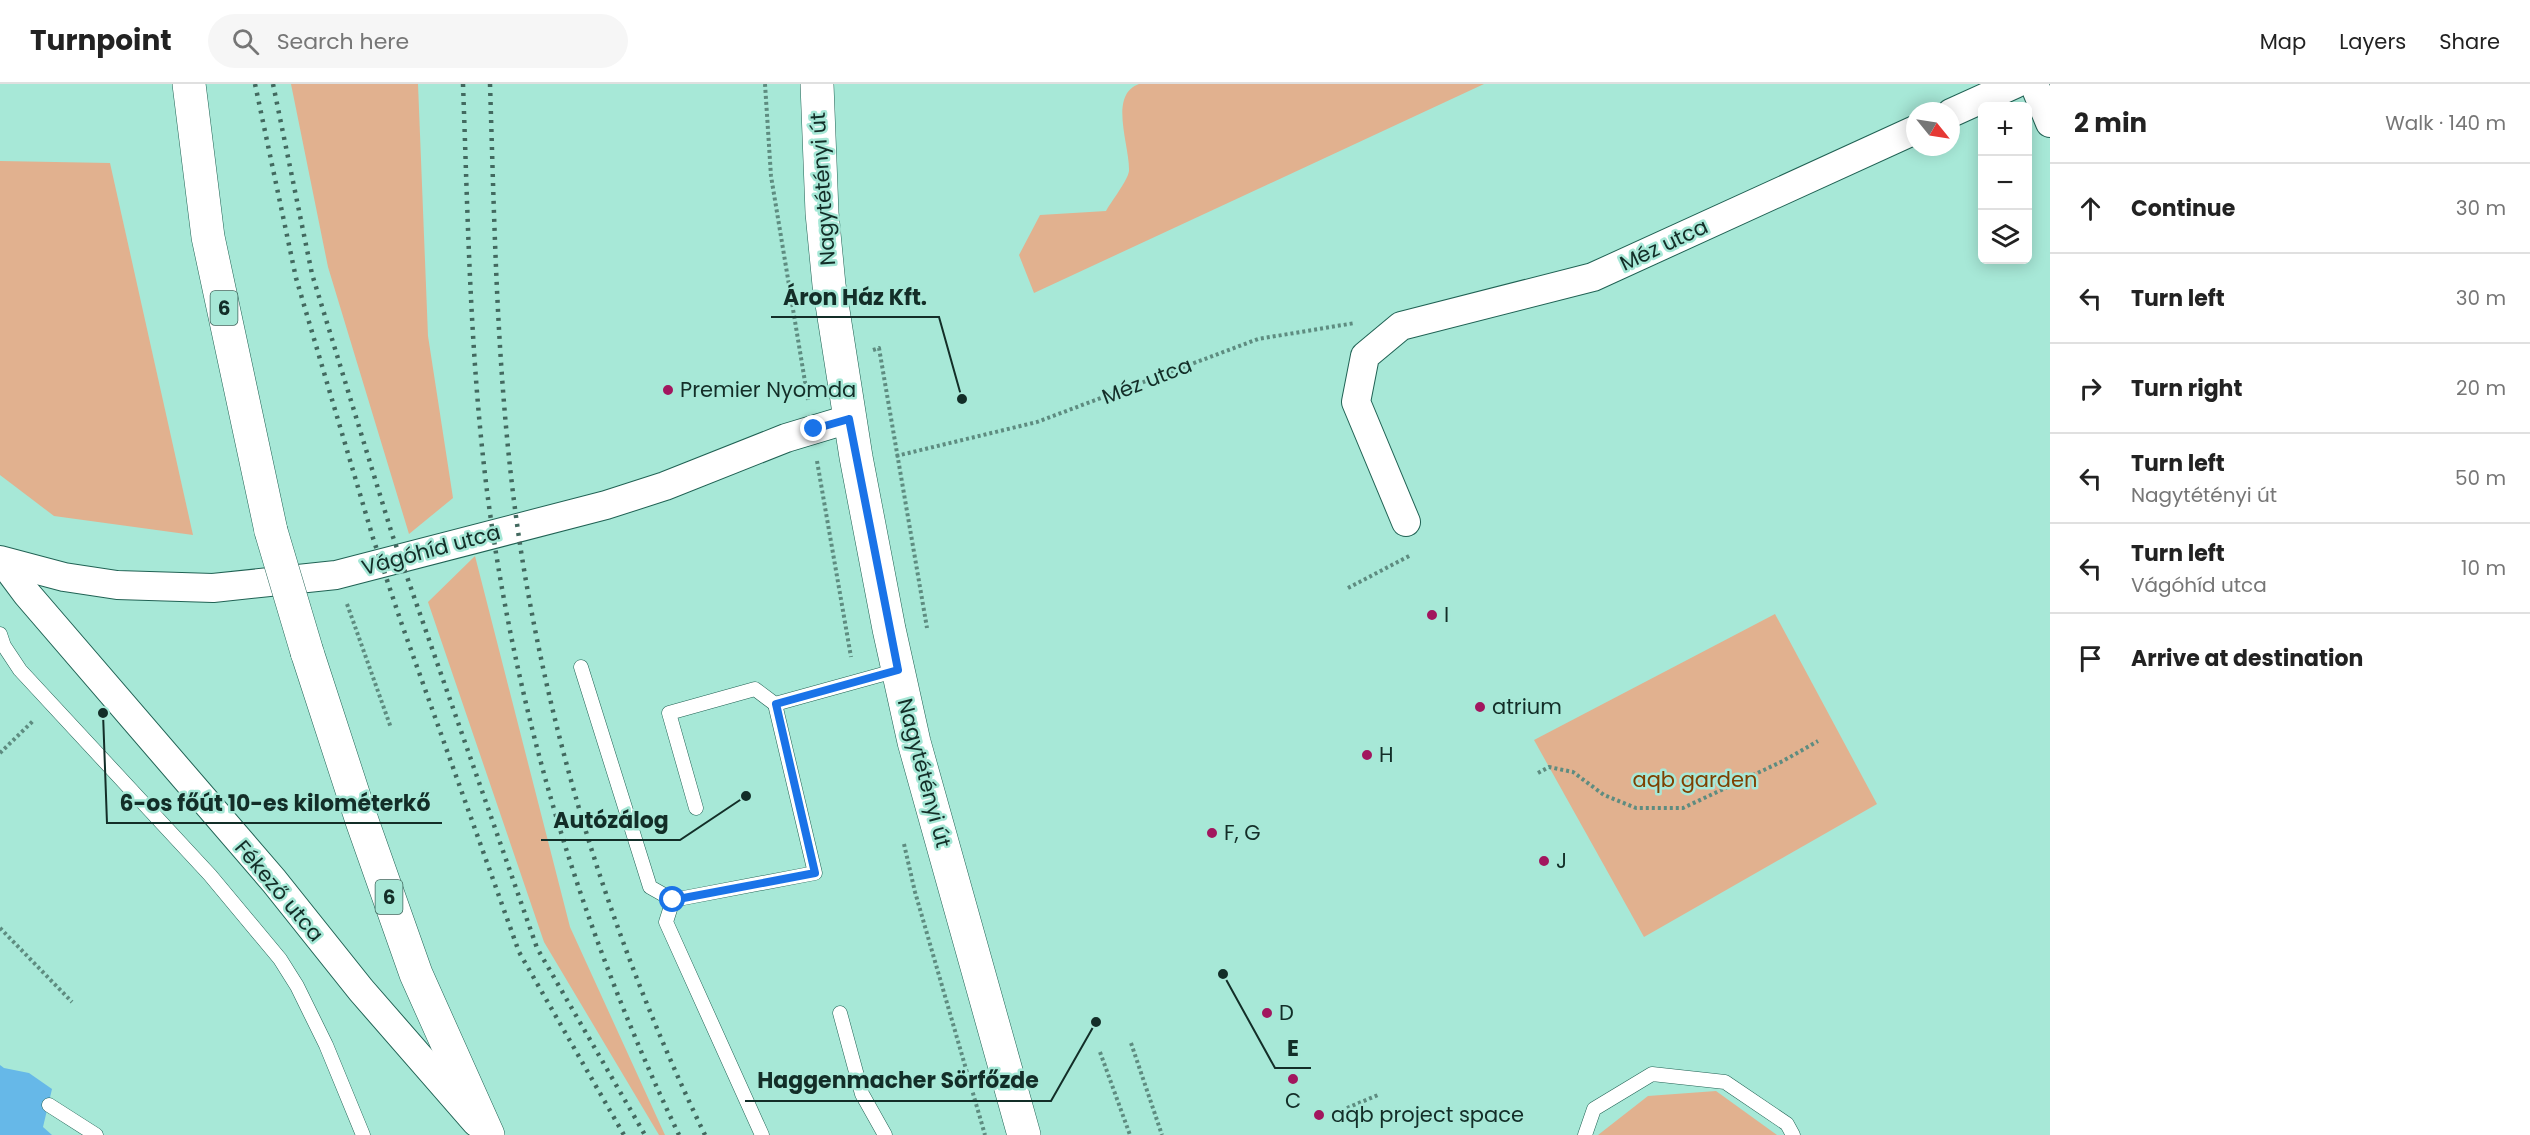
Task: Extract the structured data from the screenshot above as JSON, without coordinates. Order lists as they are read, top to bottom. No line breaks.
{"streets":{"main road":["Nagytétényi út","6"],"street":["Méz utca","Vágóhíd utca","Fékező utca"]},"crossings":[["Nagytétényi út","Vágóhíd utca"],["6","Fékező utca"],["Vágóhíd utca","Fékező utca"]],"parks":["aqb garden"],"places":["Premier Nyomda","Áron Ház Kft.","I","atrium","6-os főút 10-es kilométerkő","H","Autózálog","F, G","J","E","D","Haggenmacher Sörfőzde","C","aqb project space"],"north":"bottom right","page":{"header":"Turnpoint","search":"Search here","nav":["Map","Layers","Share"],"heading":["2 min","Walk · 140 m"],"map_buttons":["+","−"],"list":[["Continue","30 m"],["Turn left","30 m"],["Turn right","20 m"],["Turn left","Nagytétényi út","50 m"],["Turn left","Vágóhíd utca","10 m"],"Arrive at destination"]}}
